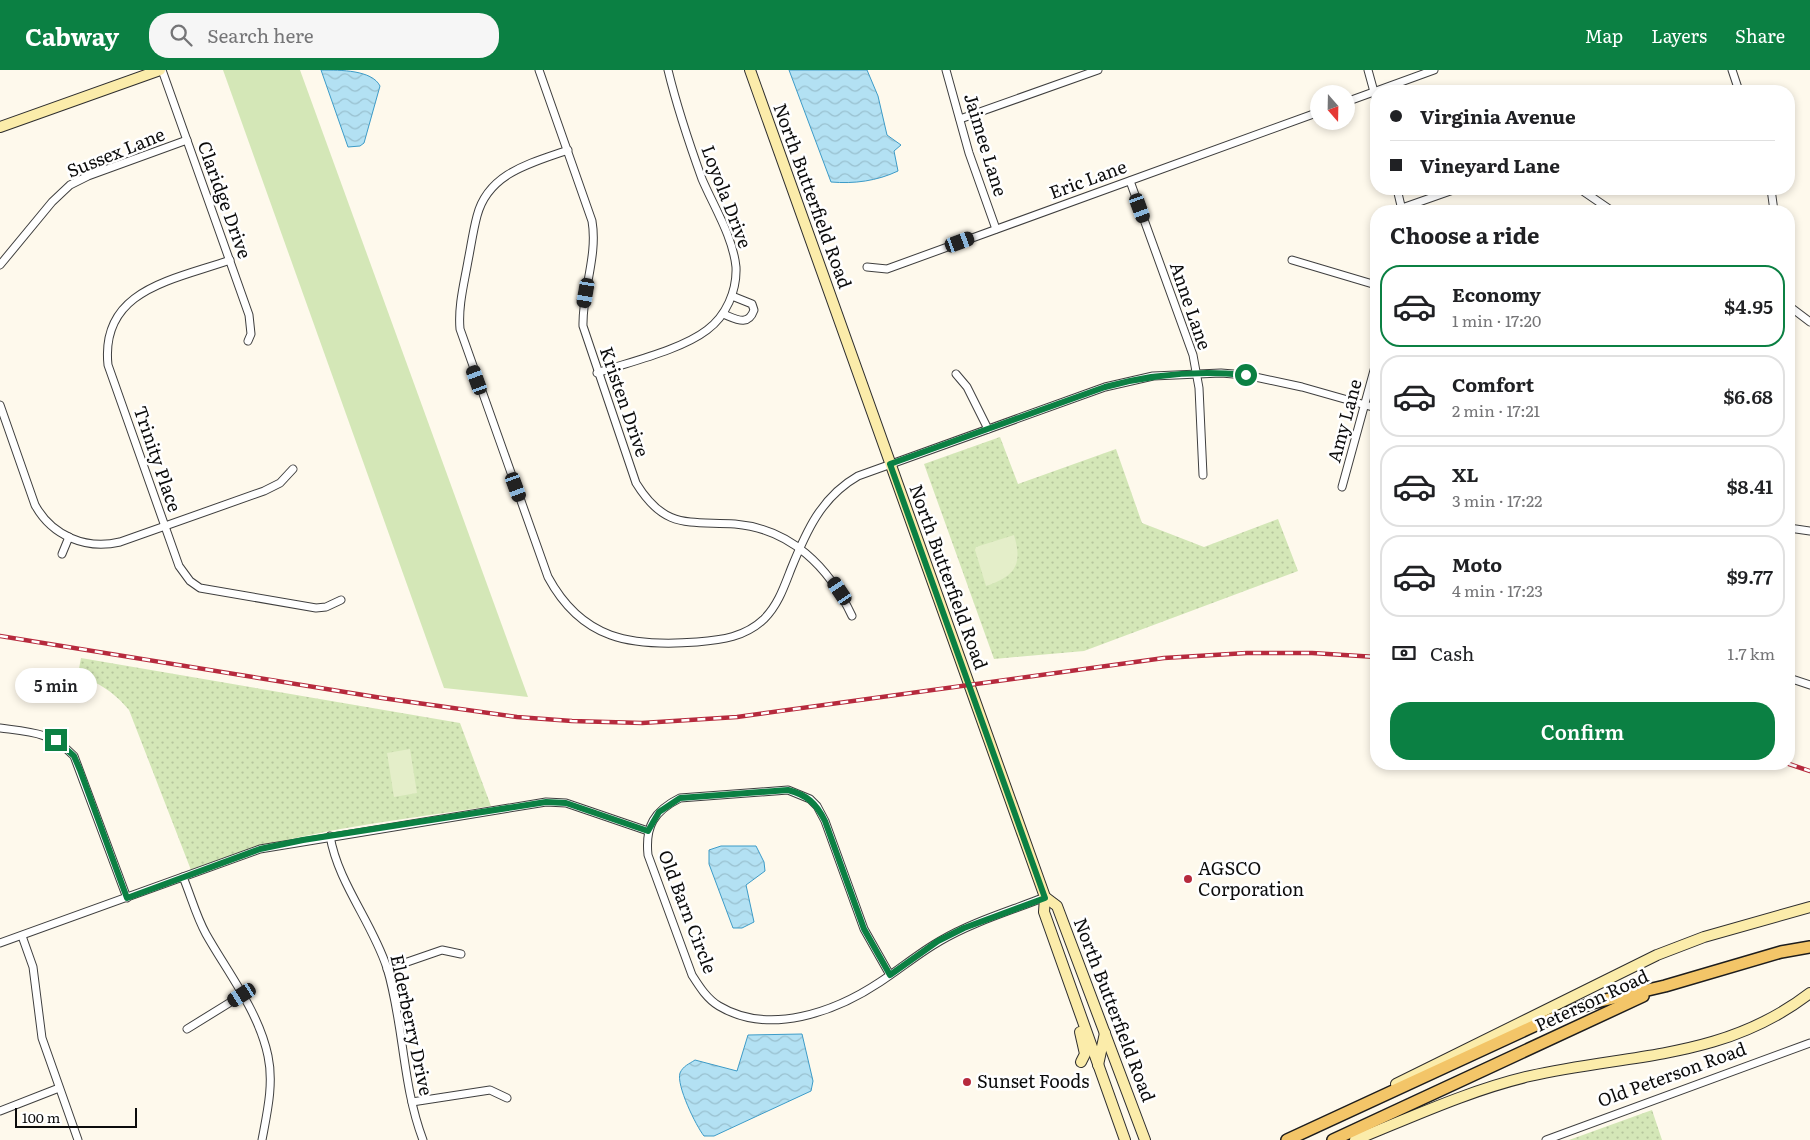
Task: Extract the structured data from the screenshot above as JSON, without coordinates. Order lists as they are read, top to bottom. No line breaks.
{"streets":{"main road":["North Butterfield Road","Peterson Road"],"street":["Jaimee Lane","Sussex Lane","Eric Lane","Loyola Drive","Claridge Drive","Anne Lane","Kristen Drive","Amy Lane","Trinity Place","Old Barn Circle","Elderberry Drive","Old Peterson Road"]},"crossings":[["Jaimee Lane","Eric Lane"],["Sussex Lane","Claridge Drive"],["Eric Lane","Anne Lane"],["North Butterfield Road","Old Barn Circle"],["Loyola Drive","Kristen Drive"],["Claridge Drive","Trinity Place"]],"places":["AGSCO Corporation","Sunset Foods"],"scale_bar":"100 m","north":"bottom","page":{"header":"Cabway","search":"Search here","nav":["Map","Layers","Share"],"banner":["Virginia Avenue","Vineyard Lane"],"heading":"Choose a ride","list":[{"name":"Economy","note":"1 min · 17:20","value":"$4.95"},{"name":"Comfort","note":"2 min · 17:21","value":"$6.68"},{"name":"XL","note":"3 min · 17:22","value":"$8.41"},{"name":"Moto","note":"4 min · 17:23","value":"$9.77"}],"pay":["Cash","1.7 km"],"bubble":"5 min","buttons":"Confirm","scale":"100 m"}}
